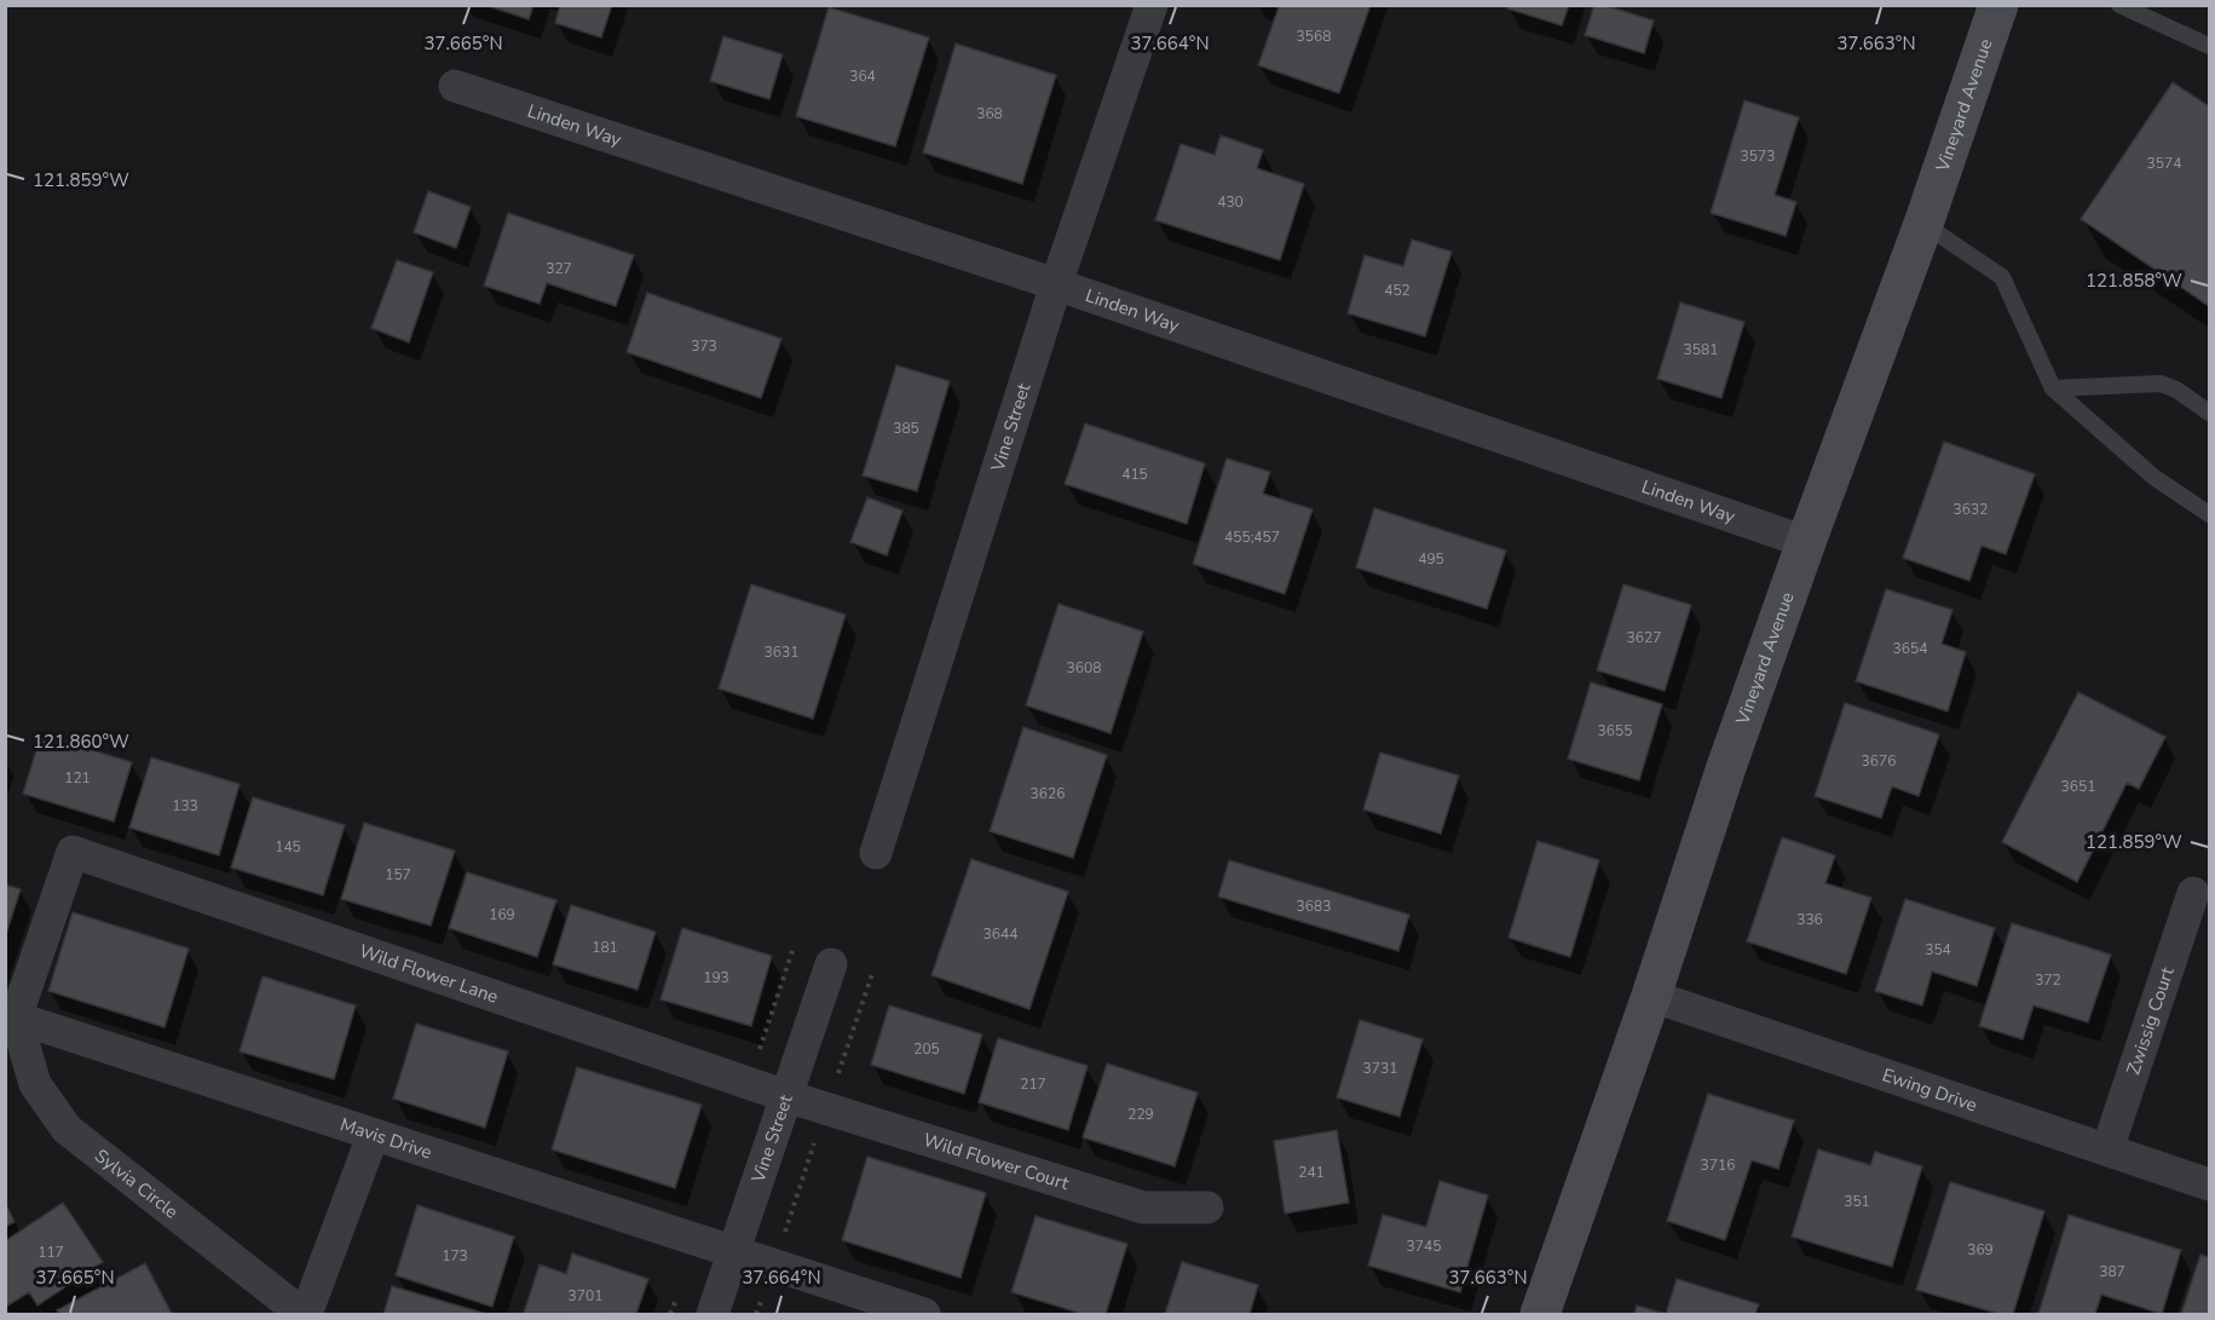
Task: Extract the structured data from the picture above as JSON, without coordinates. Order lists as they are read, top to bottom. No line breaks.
{"streets":{"street":["Vineyard Avenue","Linden Way","Vine Street","Wild Flower Lane","Zwissig Court","Ewing Drive","Mavis Drive","Wild Flower Court","Sylvia Circle"]},"crossings":[["Vineyard Avenue","Linden Way"],["Vineyard Avenue","Ewing Drive"],["Linden Way","Vine Street"],["Vine Street","Wild Flower Lane"],["Vine Street","Mavis Drive"],["Vine Street","Wild Flower Court"],["Wild Flower Lane","Mavis Drive"],["Wild Flower Lane","Wild Flower Court"],["Wild Flower Lane","Sylvia Circle"],["Zwissig Court","Ewing Drive"],["Mavis Drive","Sylvia Circle"]],"house_numbers":["3568","364","368","3573","3574","430","327","452","373","3581","385","415","3632","455;457","495","3627","3654","3631","3608","3655","3676","121","3651","3626","133","145","157","3683","169","336","3644","181","354","193","372","205","3731","217","229","3716","241","351","3745","369","117","173","387","3701"],"coordinates":["37.665°N","37.664°N","37.663°N","121.859°W","121.858°W","121.860°W"]}
